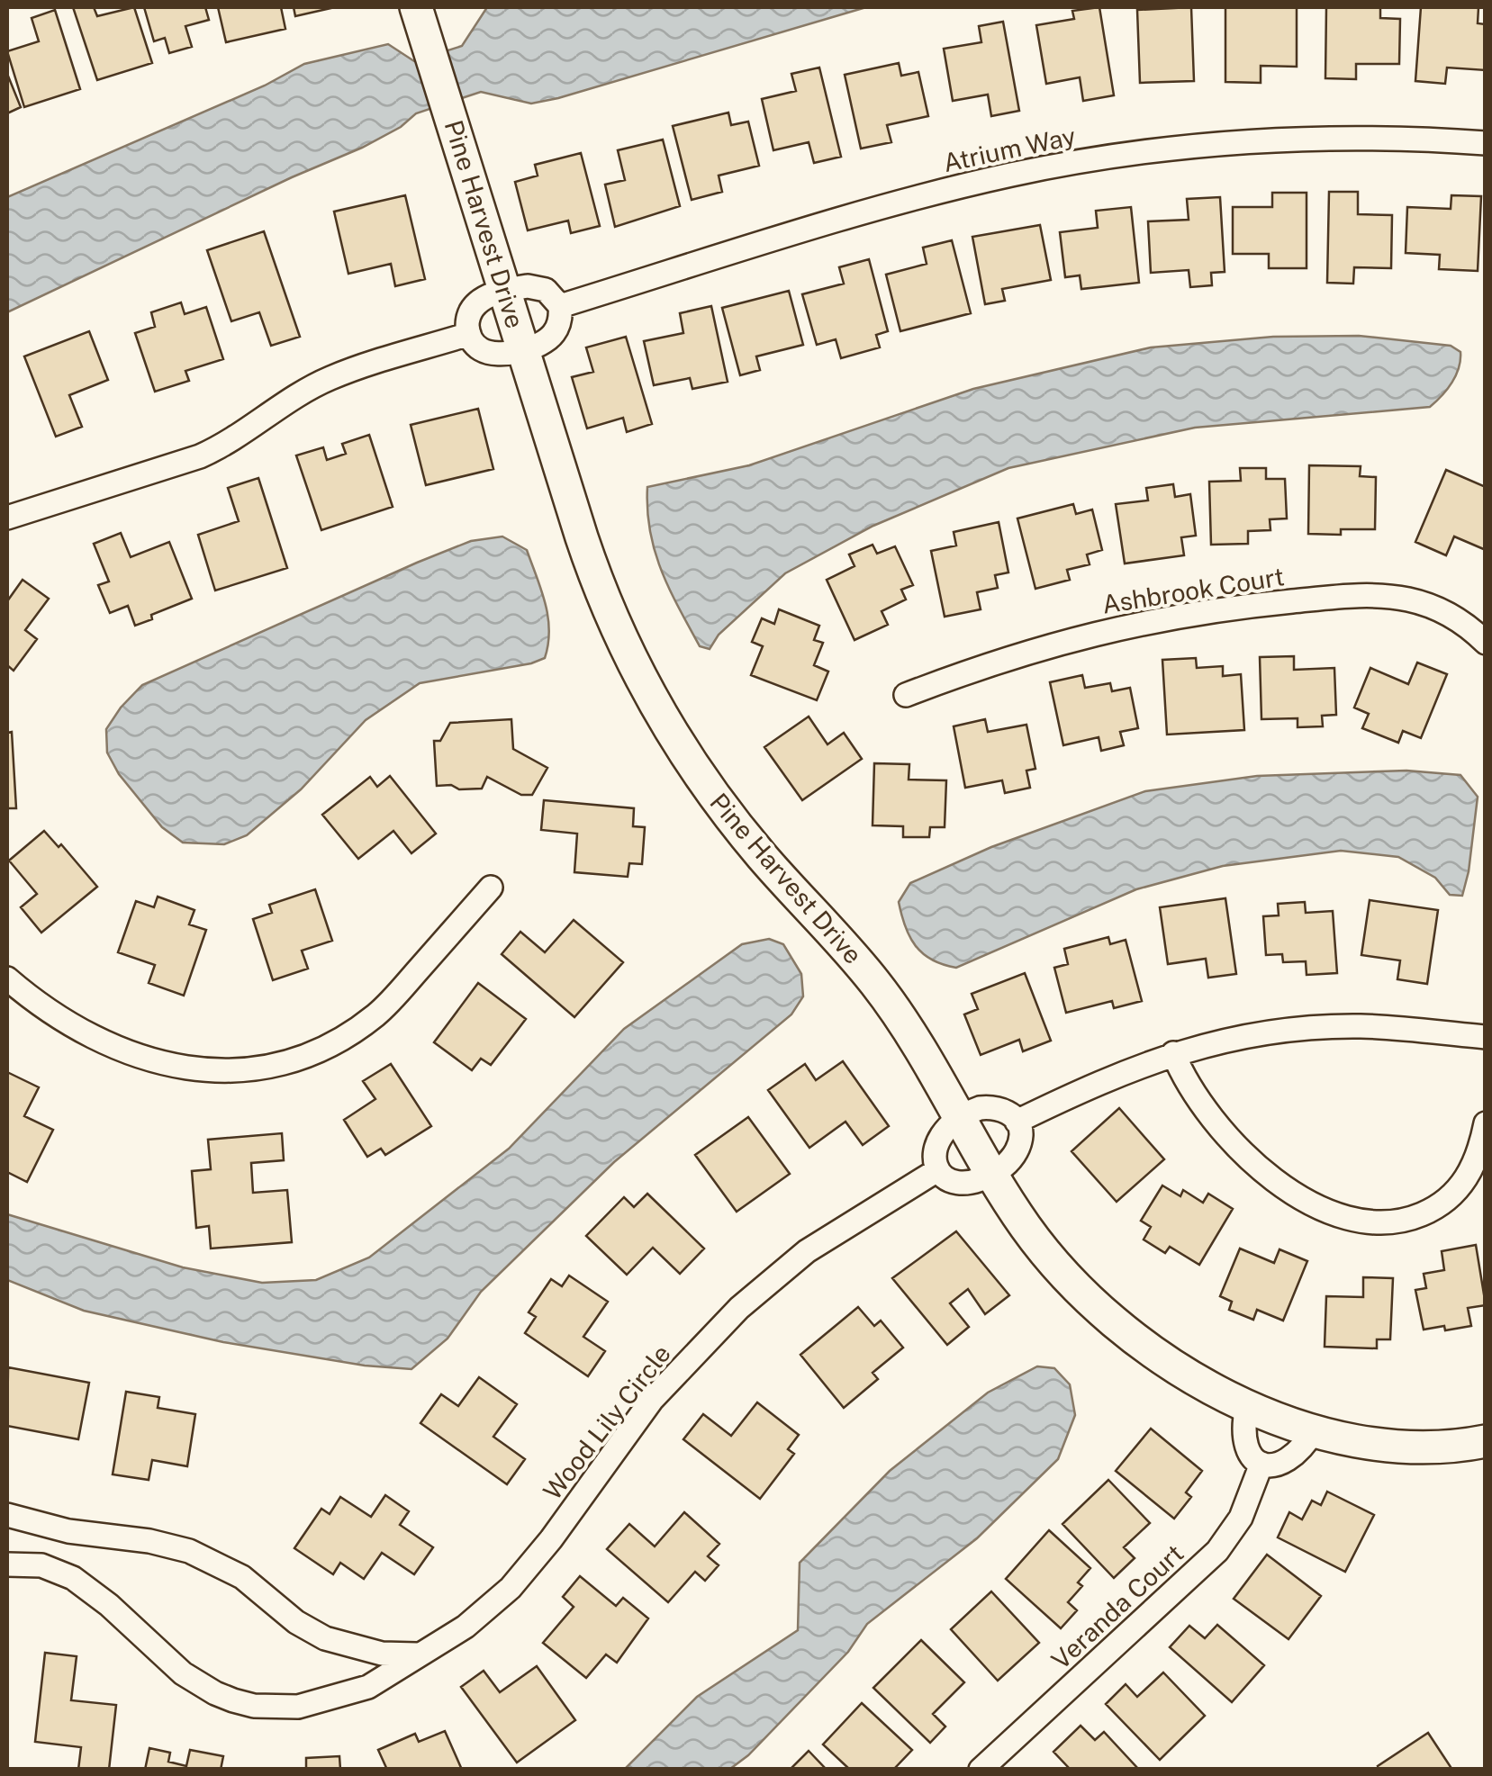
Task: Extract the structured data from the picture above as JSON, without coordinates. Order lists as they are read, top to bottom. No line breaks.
{"streets":{"street":["Atrium Way","Pine Harvest Drive","Ashbrook Court","Wood Lily Circle","Veranda Court"]}}
